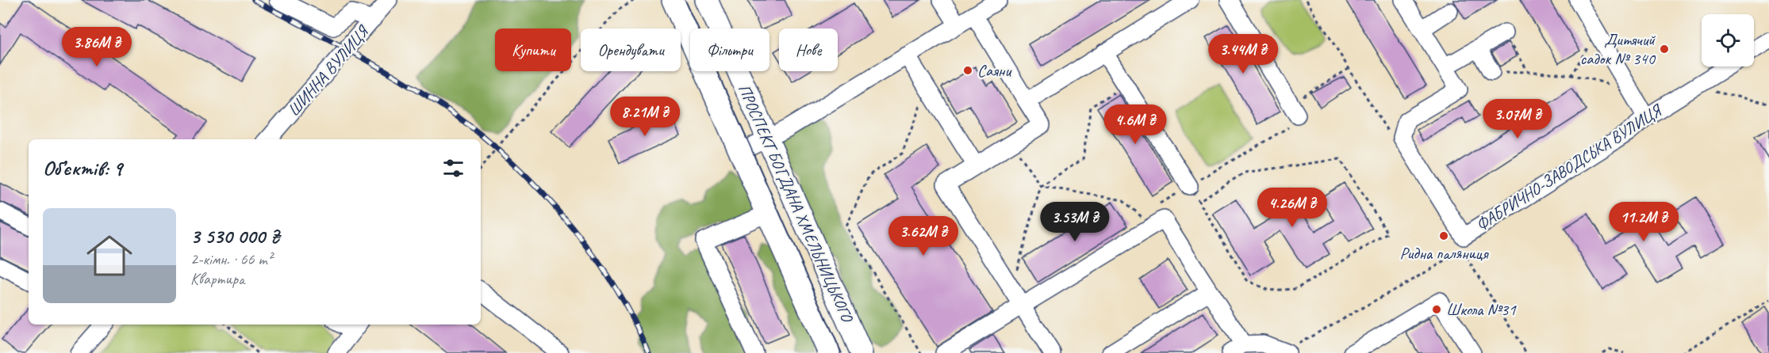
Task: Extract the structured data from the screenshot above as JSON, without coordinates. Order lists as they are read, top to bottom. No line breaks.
{"streets":{"main road":["ПРОСПЕКТ БОГДАНА ХМЕЛЬНИЦЬКОГО"],"street":["ШИННА ВУЛИЦЯ","ФАБРИЧНО-ЗАВОДСЬКА ВУЛИЦЯ"]},"places":["Дитячий садок № 340","Саяни","Ридна паляниця","Школа №31"],"page":{"price":["3.86M ₴","3.44M ₴","8.21M ₴","3.07M ₴","4.6M ₴","4.26M ₴","3.53M ₴","11.2M ₴","3.62M ₴"],"chip":["Купити","Орендувати","Фільтри","Нове"],"heading":"Об’єктів: 9","list":[{"name":"3 530 000 ₴","note":"2-кімн. · 66 m² · Квартира"}]}}
